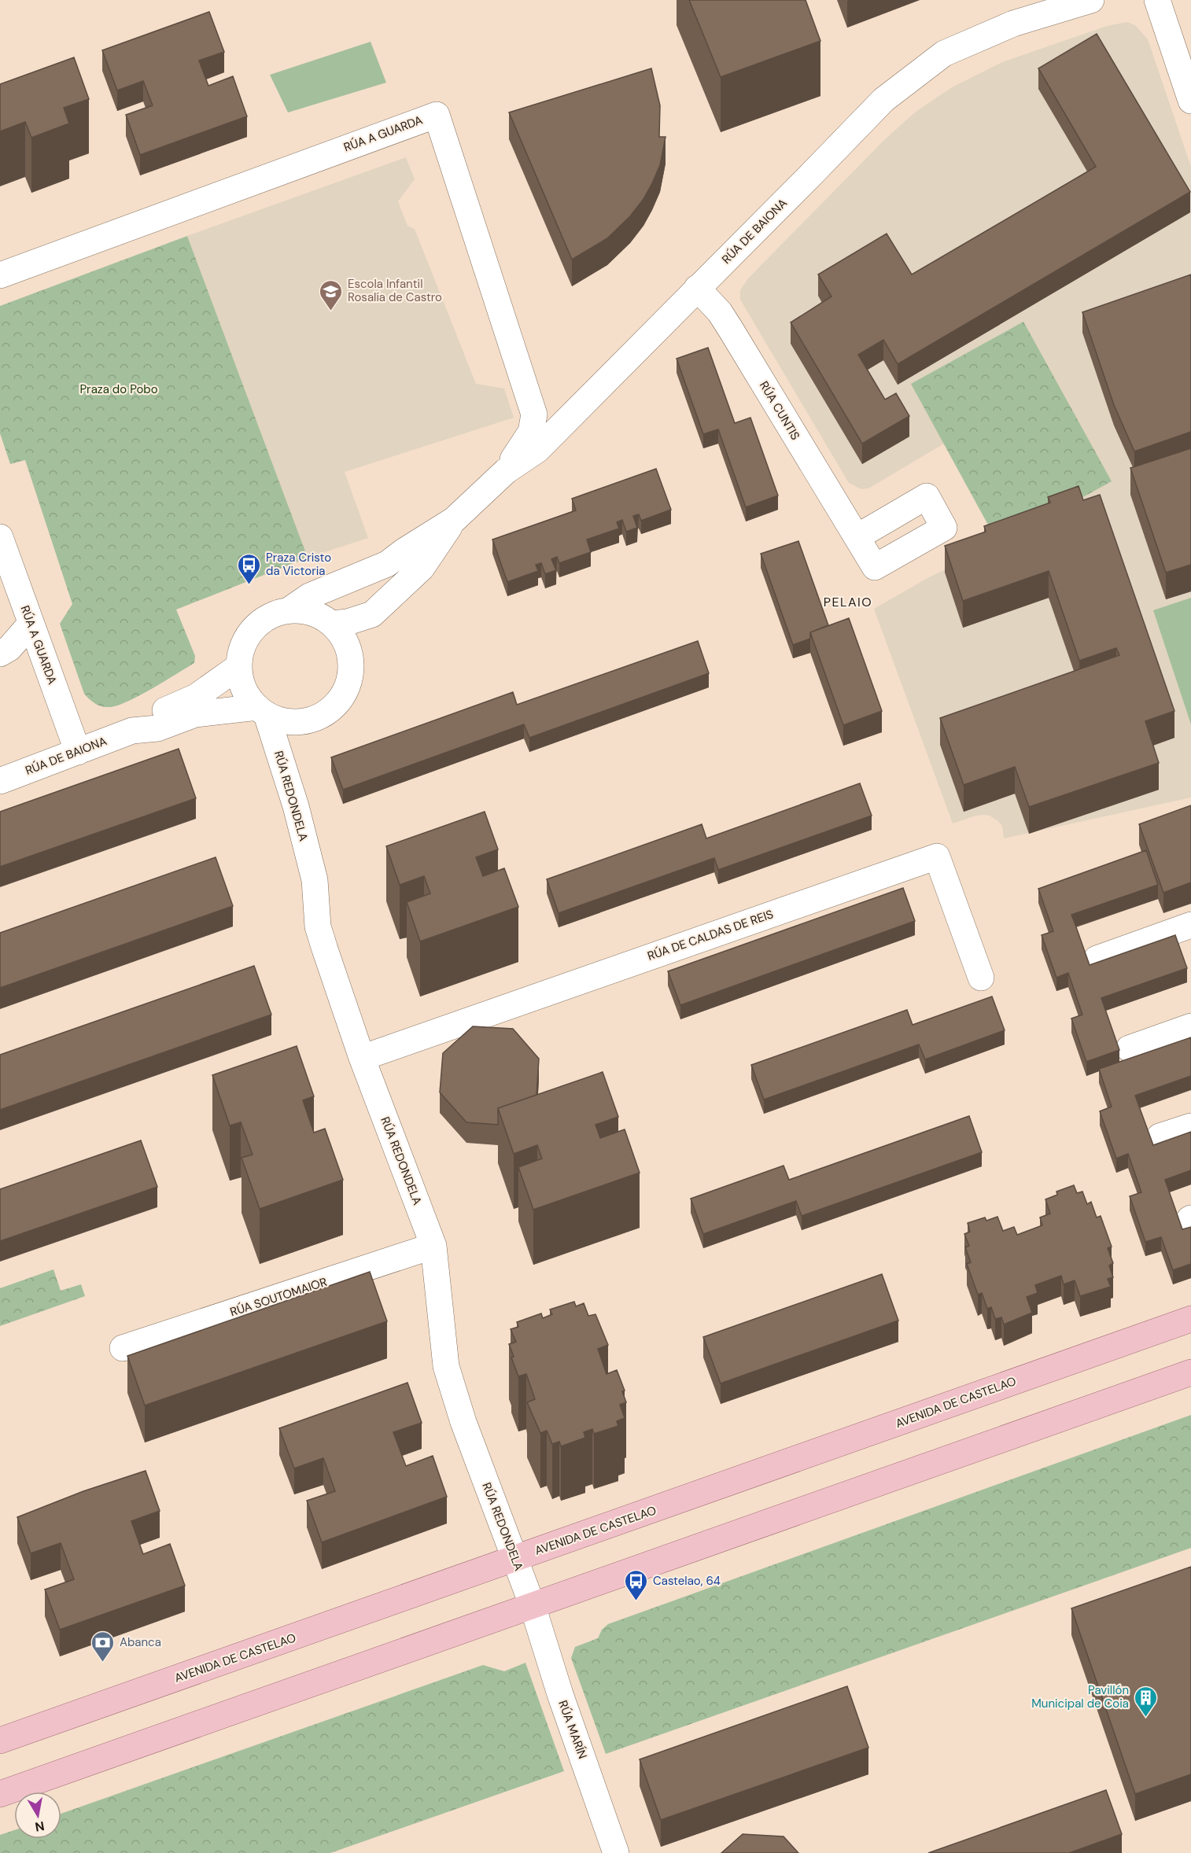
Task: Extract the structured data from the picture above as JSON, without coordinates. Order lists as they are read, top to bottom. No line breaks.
{"streets":{"main road":["AVENIDA DE CASTELAO"],"street":["RÚA A GUARDA","RÚA DE BAIONA","RÚA CUNTIS","RÚA REDONDELA","RÚA DE CALDAS DE REIS","RÚA SOUTOMAIOR","RÚA MARÍN"]},"crossings":[["RÚA A GUARDA","RÚA DE BAIONA"],["RÚA DE BAIONA","RÚA CUNTIS"],["RÚA DE BAIONA","RÚA REDONDELA"],["RÚA REDONDELA","RÚA DE CALDAS DE REIS"],["RÚA REDONDELA","RÚA SOUTOMAIOR"],["RÚA REDONDELA","AVENIDA DE CASTELAO"],["RÚA REDONDELA","RÚA MARÍN"]],"districts":["PELAIO"],"parks":["Praza do Pobo"],"places":{"school or university":["Escola Infantil Rosalía de Castro"],"bus stop":["Praza Cristo da Victoria","Castelao, 64"],"bank":["Abanca"],"building":["Pavillón Municipal de Coia"]},"north":"bottom"}
